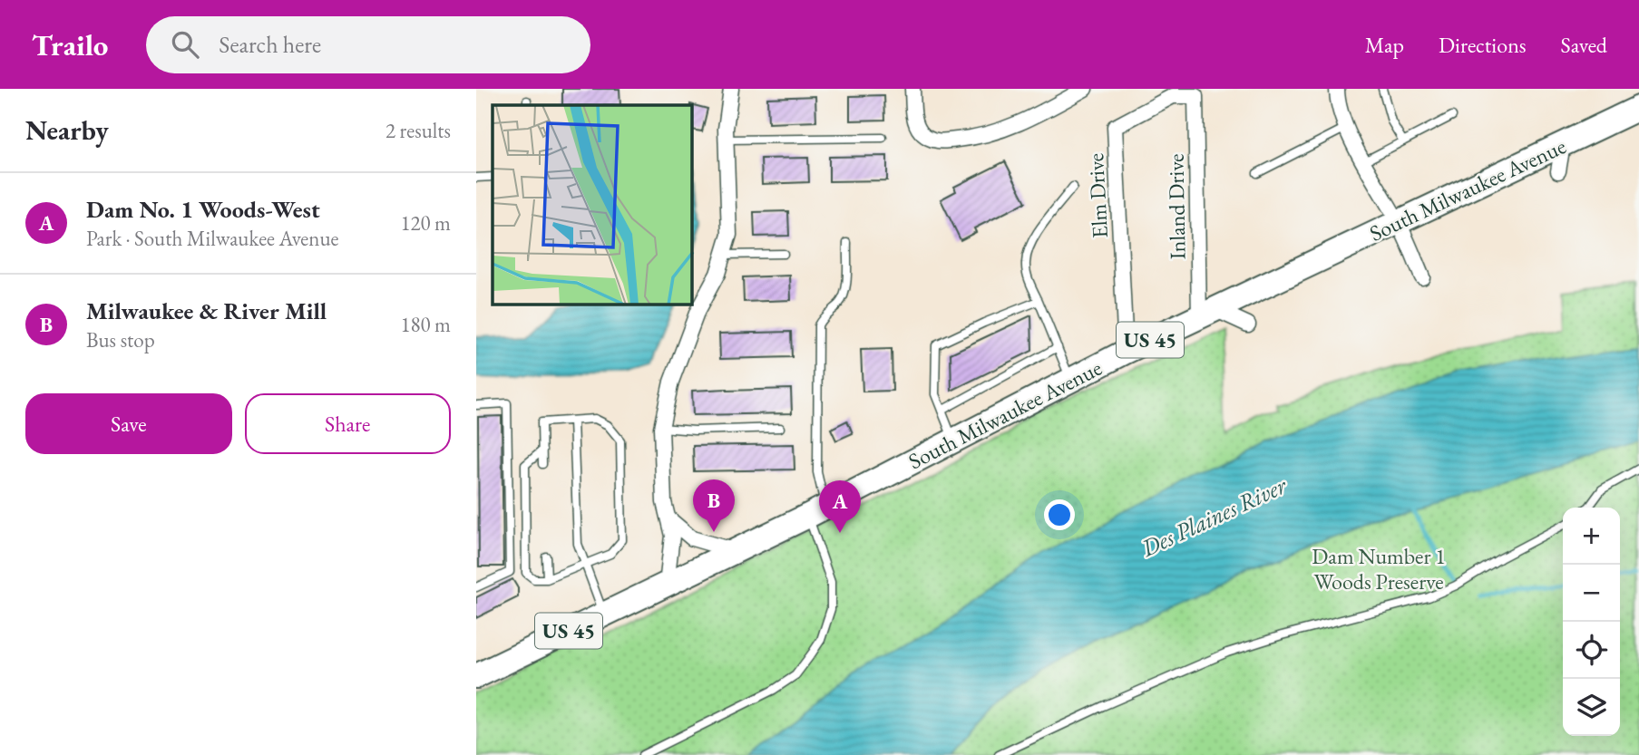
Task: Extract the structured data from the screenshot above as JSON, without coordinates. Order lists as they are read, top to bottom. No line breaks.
{"streets":{"main road":["South Milwaukee Avenue","US 45"],"street":["Elm Drive","Inland Drive"]},"crossings":[["South Milwaukee Avenue","Elm Drive"],["South Milwaukee Avenue","Inland Drive"],["Elm Drive","Inland Drive"]],"water":["Des Plaines River"],"parks":["Dam Number 1 Woods Preserve"],"page":{"header":"Trailo","search":"Search here","nav":["Map","Directions","Saved"],"heading":["Nearby","2 results"],"list":[{"mark":"A","name":"Dam No. 1 Woods-West","note":"Park · South Milwaukee Avenue","value":"120 m"},{"mark":"B","name":"Milwaukee & River Mill","note":"Bus stop","value":"180 m"}],"buttons":["Save","Share"],"pins":["B","A"],"map_buttons":["+","−"]}}
